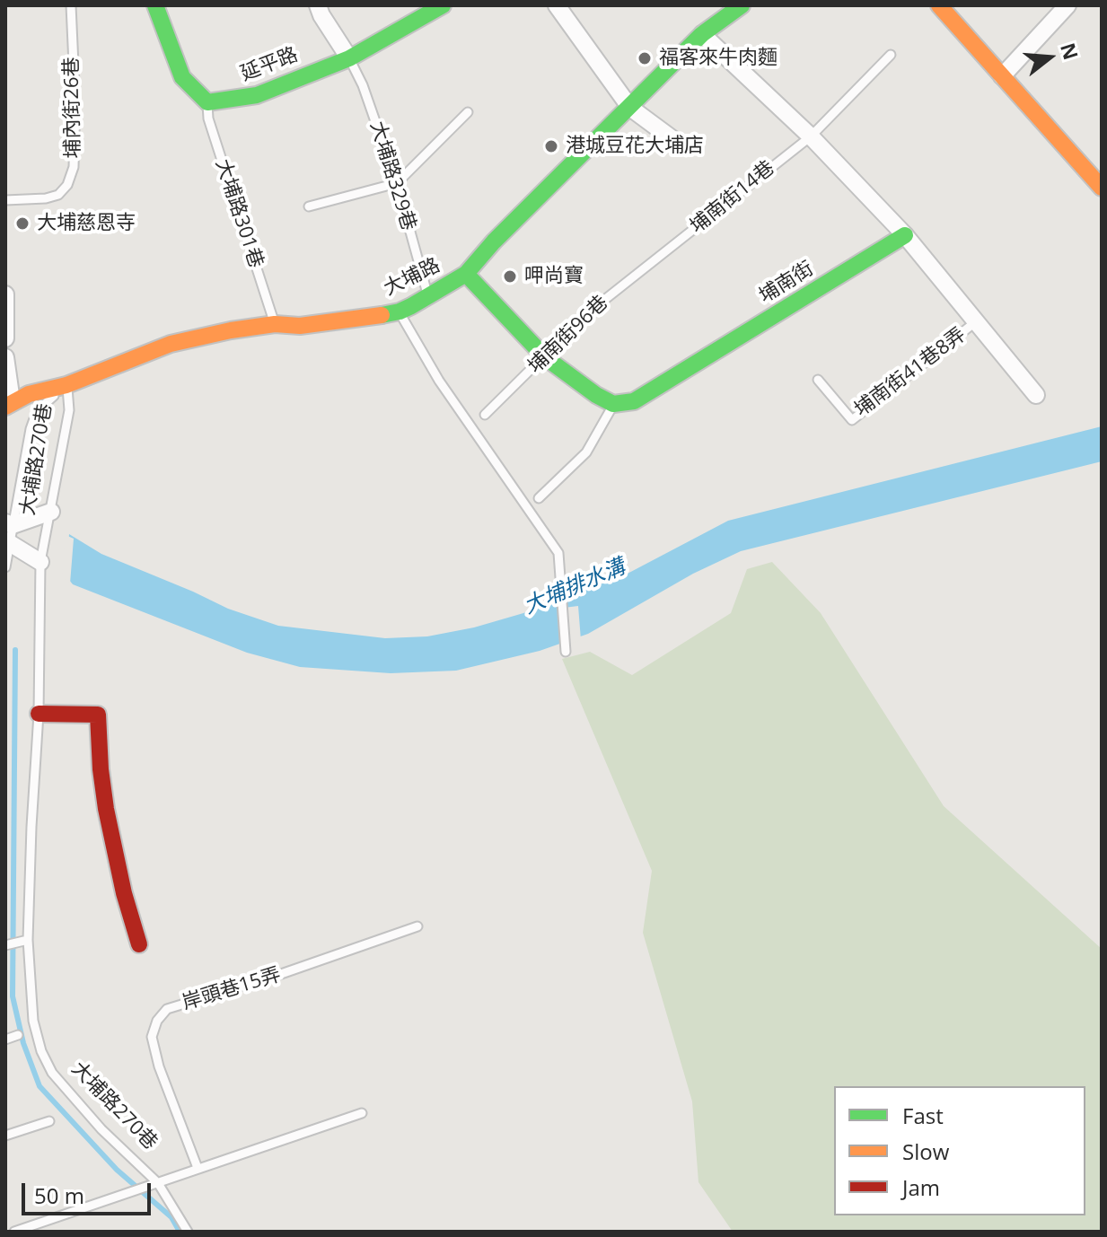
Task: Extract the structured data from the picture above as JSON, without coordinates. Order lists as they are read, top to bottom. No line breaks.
{"streets":{"street":["延平路","大埔路","埔南街"],"lane":["埔內街26巷","大埔路329巷","埔南街14巷","大埔路301巷","埔南街96巷","埔南街41巷8弄","大埔路270巷","岸頭巷15弄"]},"crossings":[["延平路","大埔路329巷"],["延平路","大埔路301巷"],["大埔路329巷","大埔路"],["埔南街14巷","埔南街96巷"],["大埔路301巷","大埔路"],["大埔路","大埔路270巷"]],"water":["大埔排水溝"],"places":["福客來牛肉麵","港城豆花大埔店","大埔慈恩寺","呷尚寶"],"legend":["Fast","Slow","Jam"],"scale_bar":"50 m","north":"right"}
